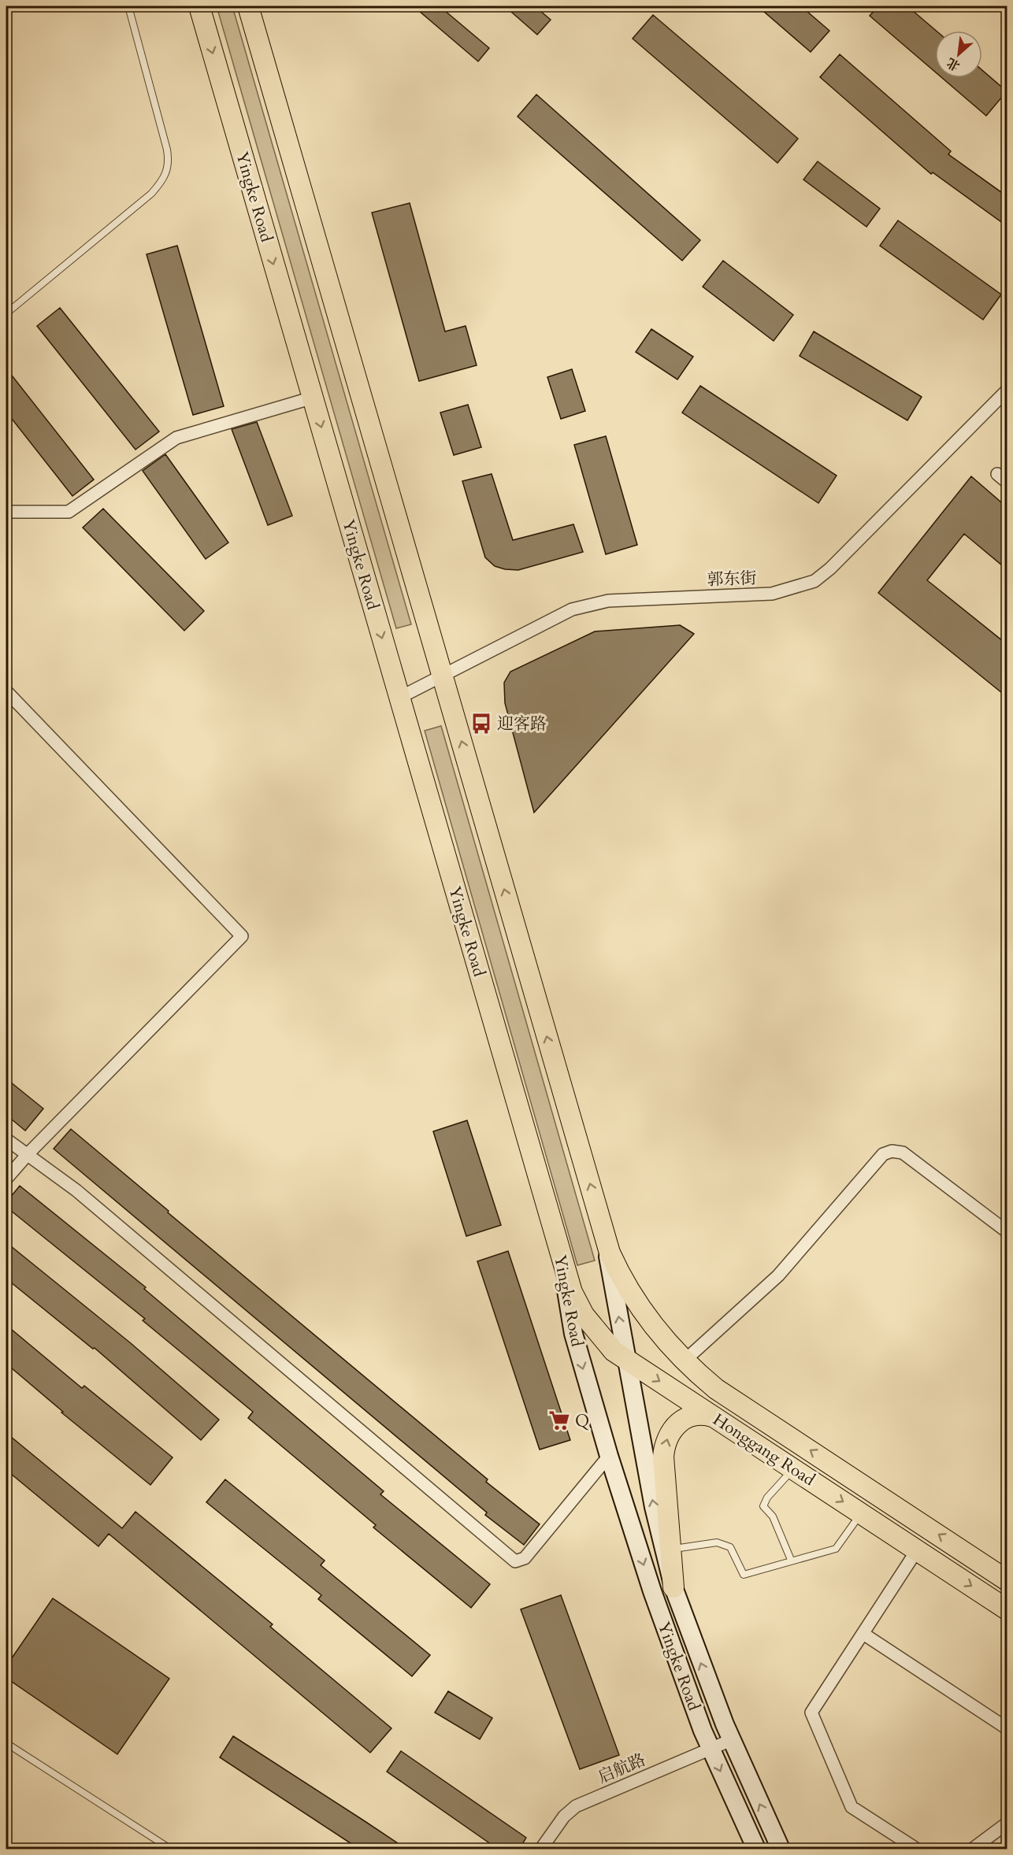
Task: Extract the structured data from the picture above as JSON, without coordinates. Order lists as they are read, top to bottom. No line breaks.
{"streets":{"highway":["Yingke Road","Honggang Road"],"street":["郭东街","启航路"]},"crossings":[["Yingke Road","郭东街"],["Yingke Road","Honggang Road"],["Yingke Road","启航路"]],"places":{"bus stop":["迎客路"],"supermarket":["Q"]},"north":"bottom left"}
